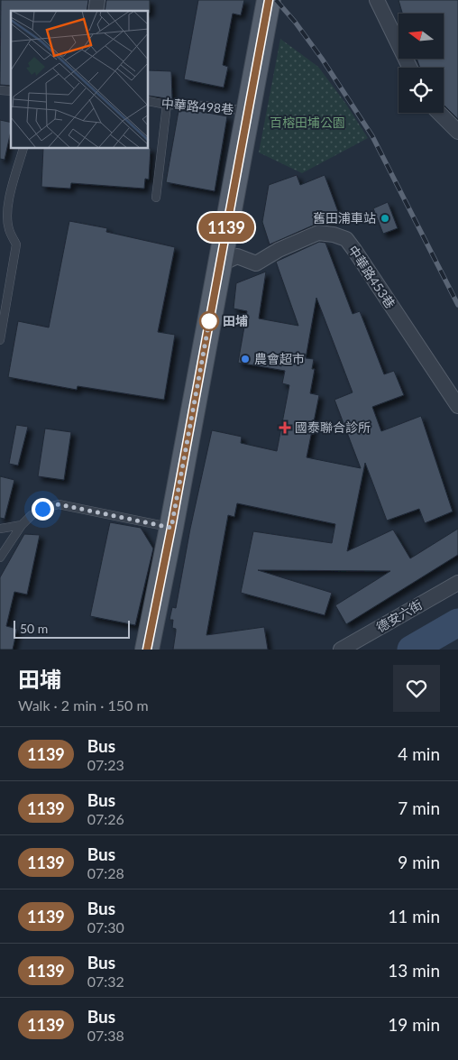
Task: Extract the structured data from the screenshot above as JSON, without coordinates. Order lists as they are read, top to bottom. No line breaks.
{"streets":{"street":["中華路453巷","德安六街"],"lane":["中華路498巷"]},"parks":["百榕田埔公園"],"places":{"other":["舊田浦車站","田埔","農會超市"],"health":["國泰聯合診所"]},"lines":["bus line 1139"],"scale_bar":"50 m","north":"left","page":{"on_map":"1139","scale":"50 m","heading":["田埔","Walk · 2 min · 150 m"],"list":[{"mark":"1139","name":"Bus","note":"07:23","value":"4 min"},{"mark":"1139","name":"Bus","note":"07:26","value":"7 min"},{"mark":"1139","name":"Bus","note":"07:28","value":"9 min"},{"mark":"1139","name":"Bus","note":"07:30","value":"11 min"},{"mark":"1139","name":"Bus","note":"07:32","value":"13 min"},{"mark":"1139","name":"Bus","note":"07:38","value":"19 min"}]}}
